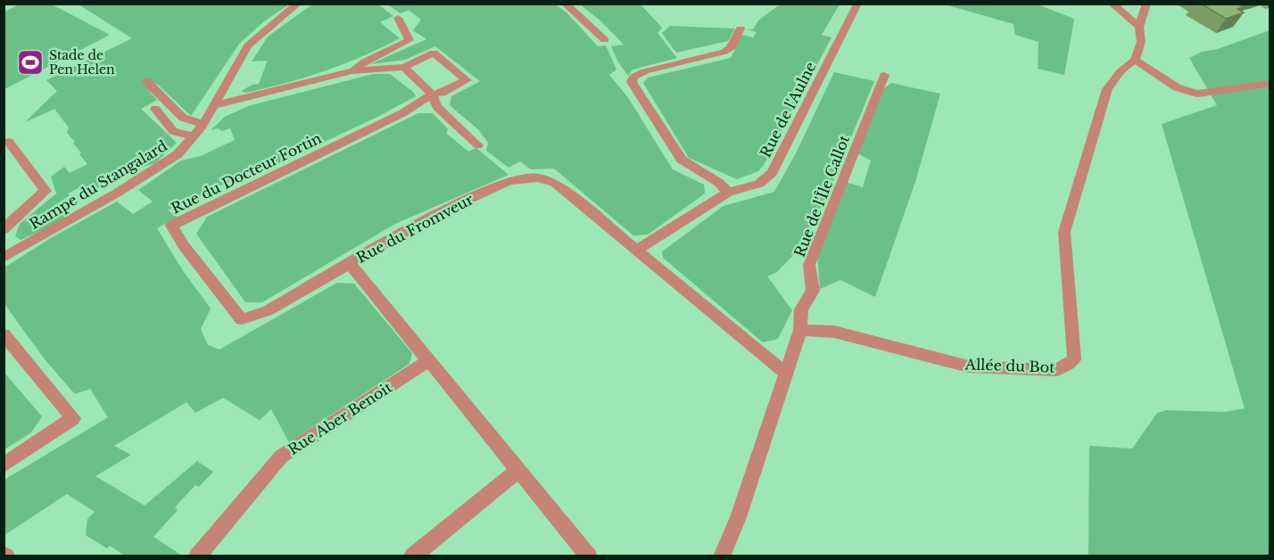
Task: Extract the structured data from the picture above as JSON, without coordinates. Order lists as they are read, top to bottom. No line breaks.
{"streets":{"street":["Rue de l'Aulne","Rue du Docteur Fortin","Rampe du Stangalard","Rue de l'Île Callot","Rue du Fromveur","Allée du Bot","Rue Aber Benoit"]},"crossings":[["Rue de l'Aulne","Rue du Fromveur"],["Rue du Docteur Fortin","Rampe du Stangalard"],["Rue du Docteur Fortin","Rue du Fromveur"],["Rue de l'Île Callot","Allée du Bot"],["Rue du Fromveur","Rue Aber Benoit"]],"places":{"sports":["Stade de Pen Helen"]}}
